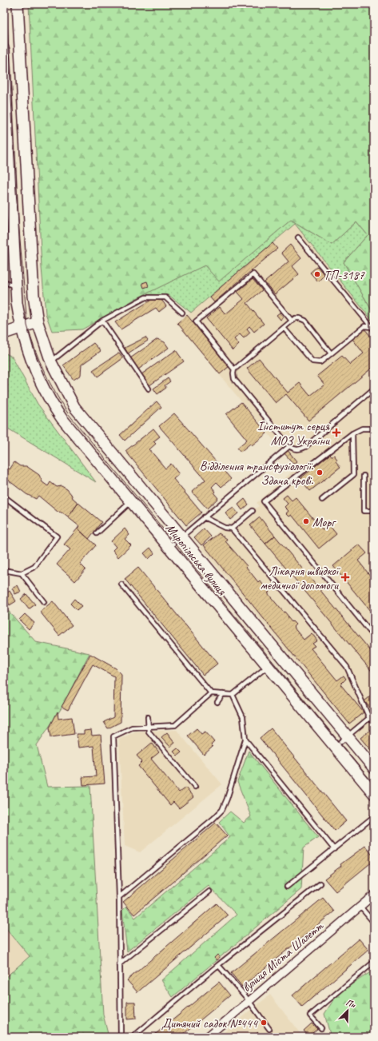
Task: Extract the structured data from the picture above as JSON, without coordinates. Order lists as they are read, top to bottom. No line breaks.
{"streets":{"street":["Миропільська вулиця","вулиця Міста Шалетт"]},"places":{"other":["ТП-3187","Відділення трансфузіології. Здача крові.","Морг","Дитячий садок №444"],"health":["Інститут серця МОЗ України","Лікарня швидкої медичної допомоги"]},"north":"top right"}
